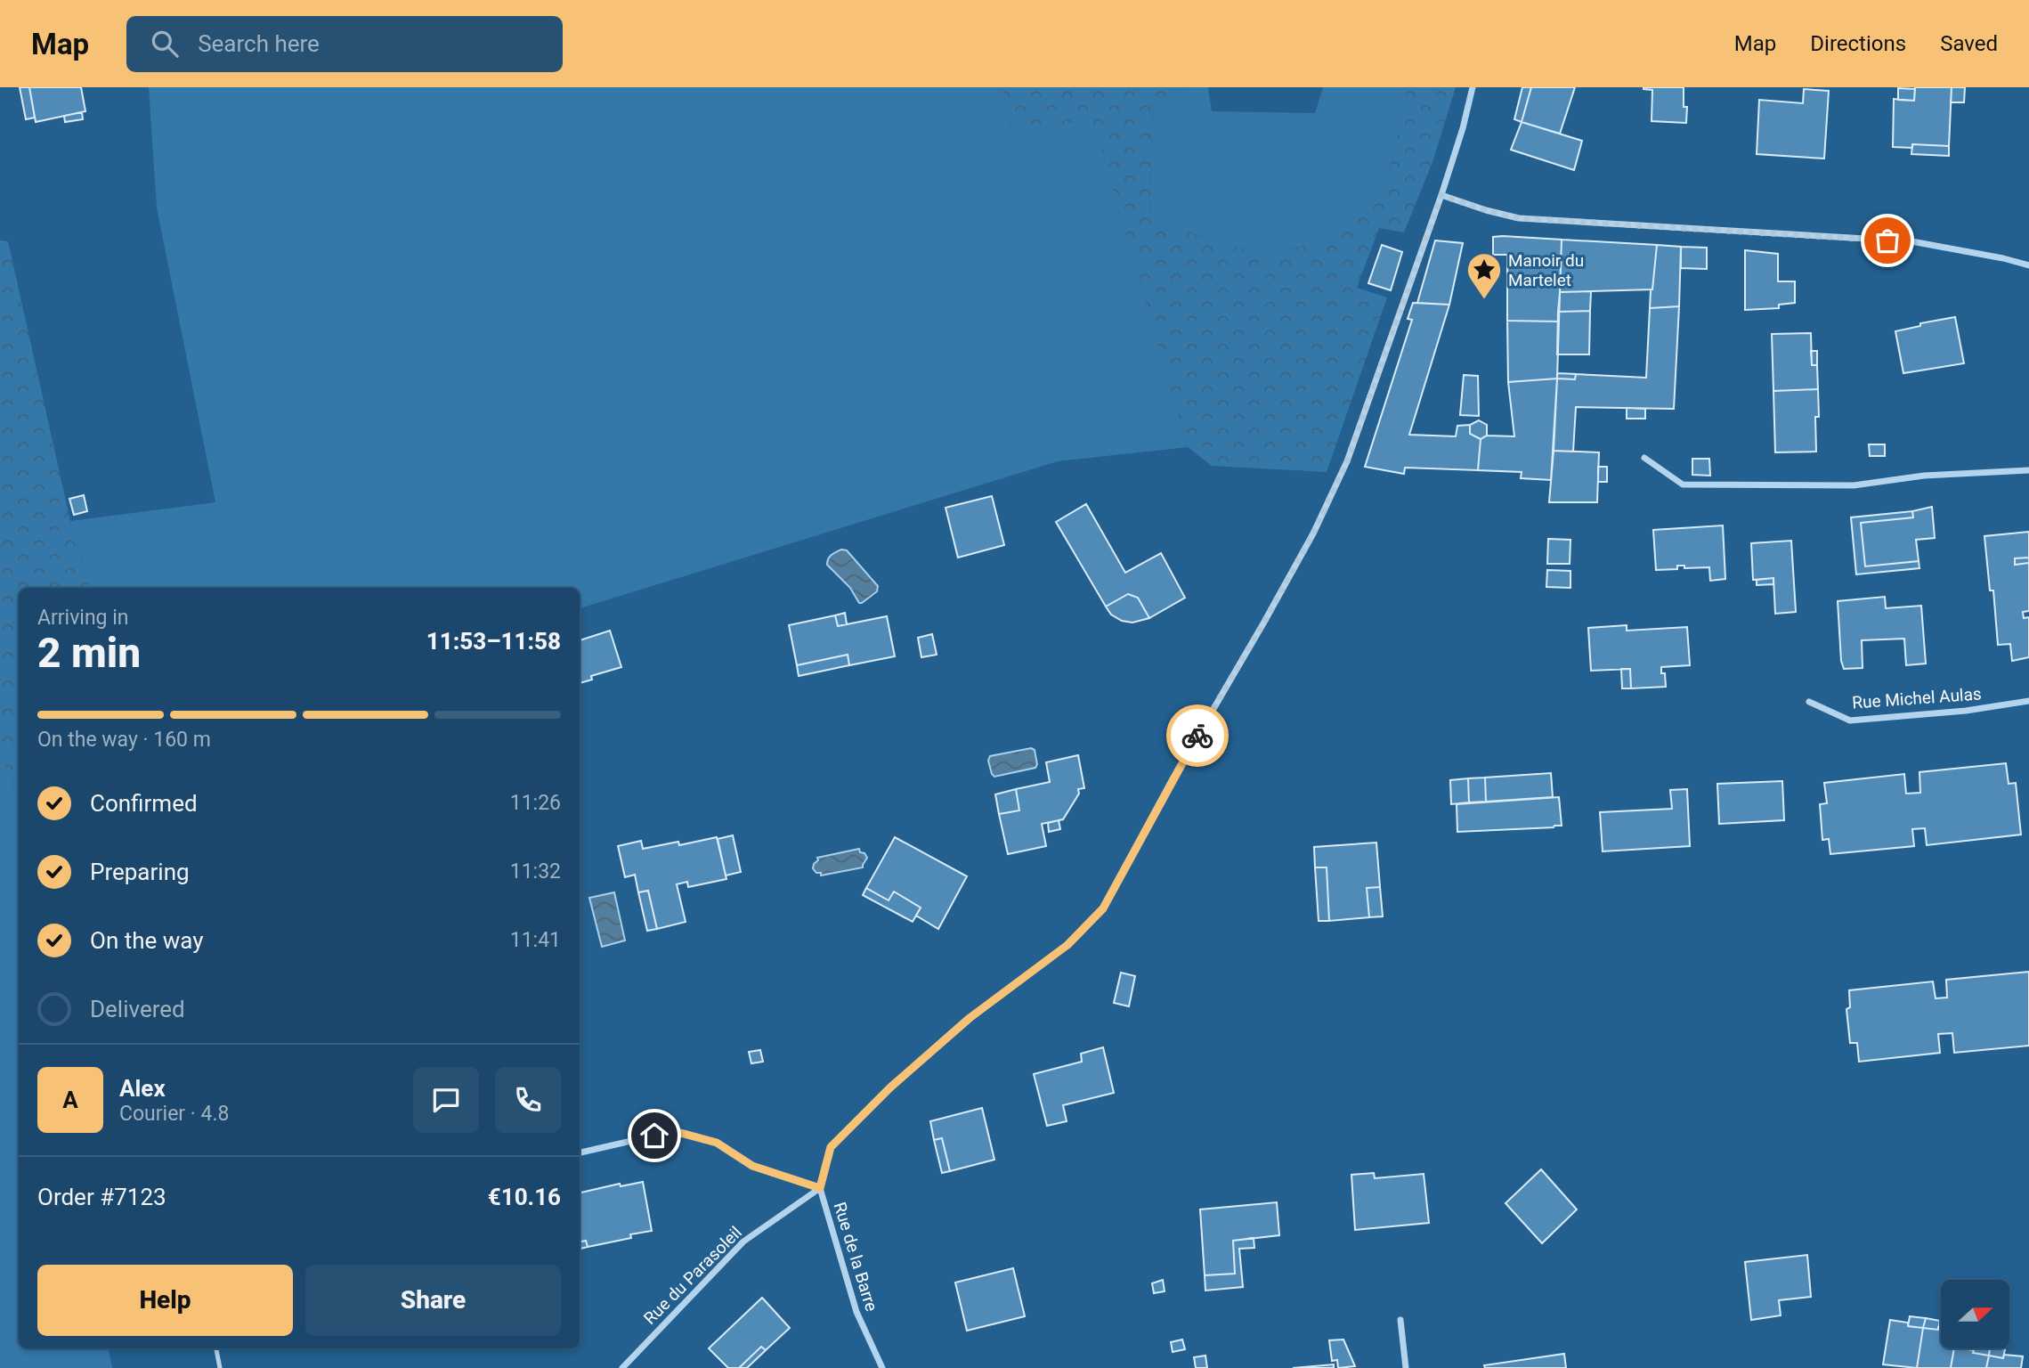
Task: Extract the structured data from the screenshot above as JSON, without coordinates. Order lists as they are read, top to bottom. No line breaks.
{"streets":{"street":["Rue Michel Aulas","Rue de la Barre","Rue du Parasoleil"]},"crossings":[["Rue de la Barre","Rue du Parasoleil"]],"places":{"place":["Manoir du Martelet"]},"north":"right","page":{"header":"Map","search":"Search here","nav":["Map","Directions","Saved"],"heading":["2 min","Arriving in","11:53–11:58"],"panel":["Alex","Courier · 4.8","Order #7123","€10.16"],"bar":"On the way · 160 m","list":[["Confirmed","11:26"],["Preparing","11:32"],["On the way","11:41"],"Delivered"],"round":"A","buttons":["Help","Share"]}}
